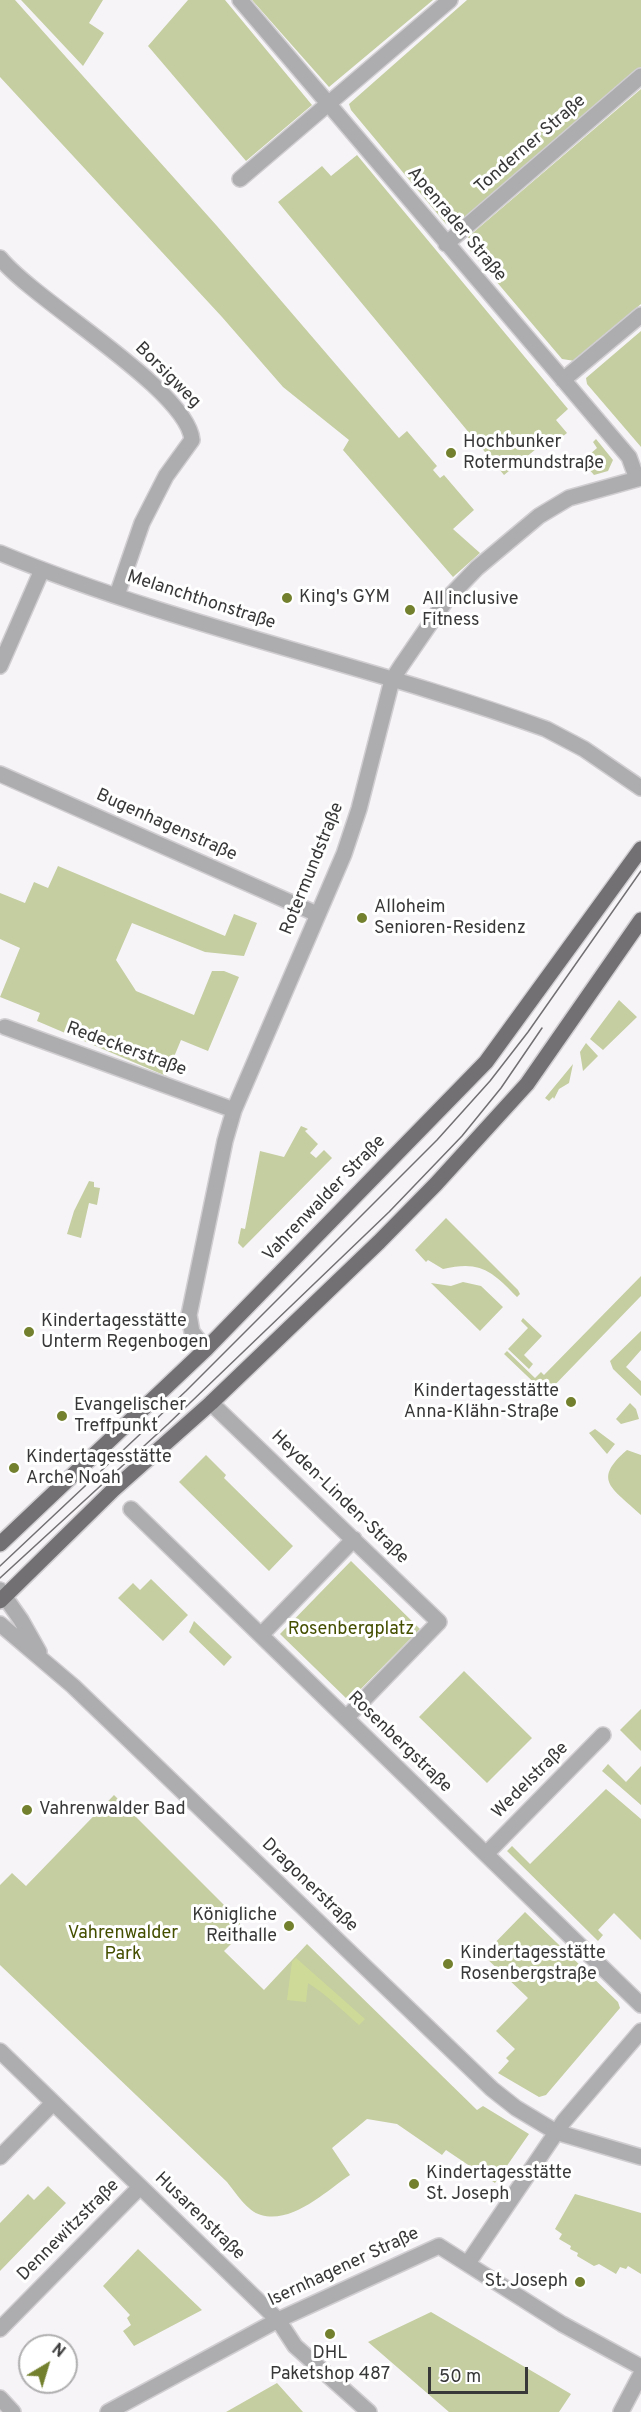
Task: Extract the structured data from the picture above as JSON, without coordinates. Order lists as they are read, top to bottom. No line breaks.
{"streets":{"main road":["Vahrenwalder Straße"],"street":["Tonderner Straße","Apenrader Straße","Borsigweg","Melanchthonstraße","Bugenhagenstraße","Rotermundstraße","Redeckerstraße","Heyden-Linden-Straße","Rosenbergstraße","Wedelstraße","Dragonerstraße","Husarenstraße","Dennewitzstraße","Isernhagener Straße"]},"crossings":[["Tonderner Straße","Apenrader Straße"],["Apenrader Straße","Rotermundstraße"],["Borsigweg","Melanchthonstraße"],["Melanchthonstraße","Rotermundstraße"],["Bugenhagenstraße","Rotermundstraße"],["Rotermundstraße","Redeckerstraße"],["Rotermundstraße","Vahrenwalder Straße"],["Heyden-Linden-Straße","Rosenbergstraße"],["Rosenbergstraße","Wedelstraße"],["Husarenstraße","Dennewitzstraße"],["Husarenstraße","Isernhagener Straße"]],"parks":["Rosenbergplatz","Vahrenwalder Park"],"places":["Hochbunker Rotermundstraße","King's GYM","All inclusive Fitness","Alloheim Senioren-Residenz","Kindertagesstätte Unterm Regenbogen","Kindertagesstätte Anna-Klähn-Straße","Evangelischer Treffpunkt","Kindertagesstätte Arche Noah","Vahrenwalder Bad","Königliche Reithalle","Kindertagesstätte Rosenbergstraße","Kindertagesstätte St. Joseph","St. Joseph","DHL Paketshop 487"],"scale_bar":"50 m","north":"top right"}
